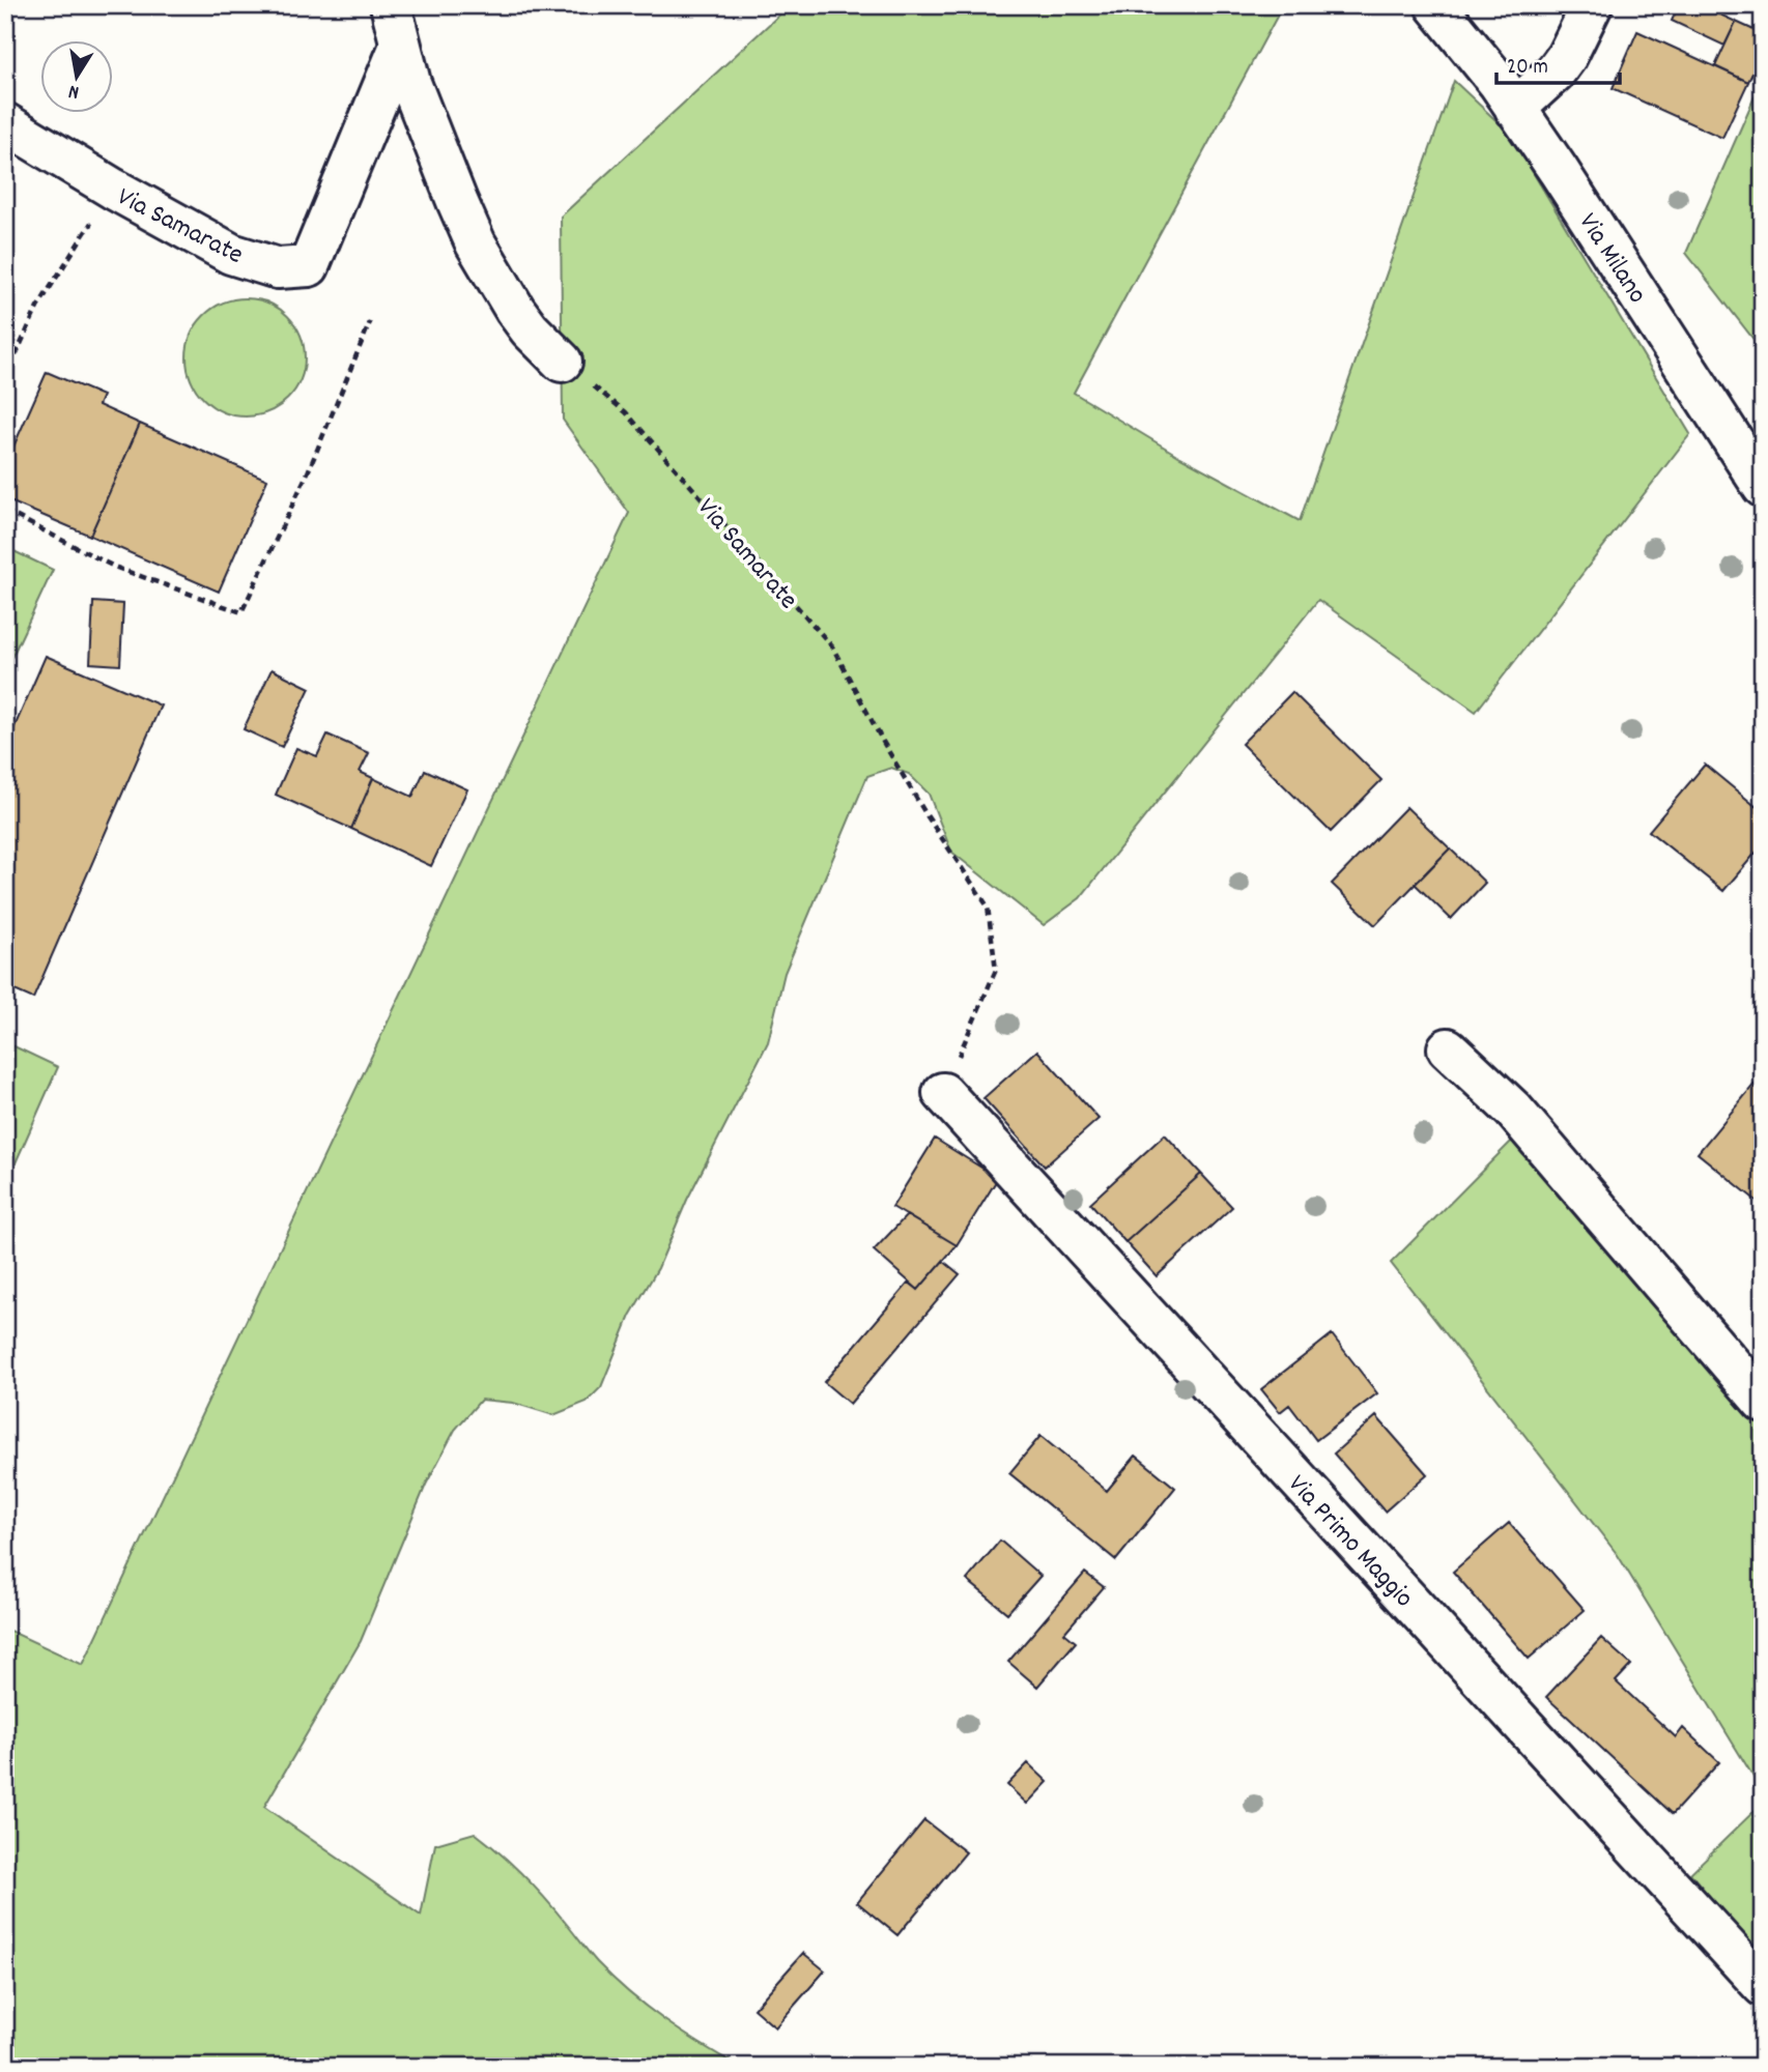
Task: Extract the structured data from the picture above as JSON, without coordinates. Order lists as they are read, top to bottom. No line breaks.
{"streets":{"street":["Via Samarate","Via Milano","Via Primo Maggio"]},"crossings":[["Via Samarate","Via Primo Maggio"]],"scale_bar":"20 m","north":"bottom"}
